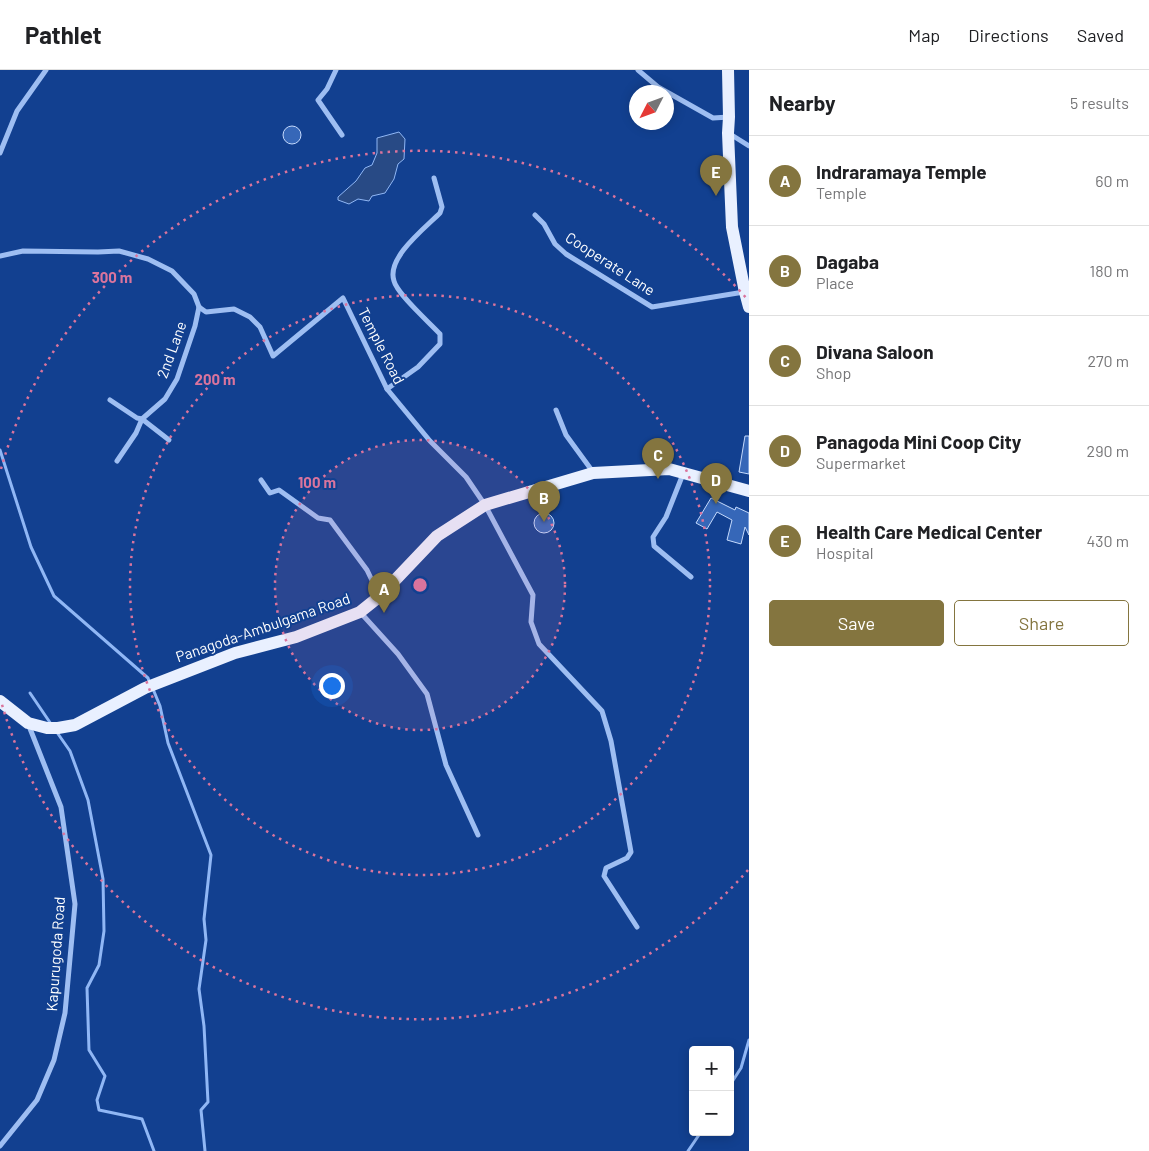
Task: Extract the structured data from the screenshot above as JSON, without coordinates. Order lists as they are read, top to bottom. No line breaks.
{"streets":{"main road":["Panagoda-Ambulgama Road"],"street":["Cooperate Lane","Temple Road","2nd Lane","Kapurugoda Road"]},"crossings":[["Temple Road","2nd Lane"],["Temple Road","Panagoda-Ambulgama Road"],["Panagoda-Ambulgama Road","Kapurugoda Road"]],"north":"bottom left","page":{"header":"Pathlet","nav":["Map","Directions","Saved"],"heading":["Nearby","5 results"],"list":[{"mark":"A","name":"Indraramaya Temple","note":"Temple","value":"60 m"},{"mark":"B","name":"Dagaba","note":"Place","value":"180 m"},{"mark":"C","name":"Divana Saloon","note":"Shop","value":"270 m"},{"mark":"D","name":"Panagoda Mini Coop City","note":"Supermarket","value":"290 m"},{"mark":"E","name":"Health Care Medical Center","note":"Hospital","value":"430 m"}],"pins":["E","C","D","B","A"],"buttons":["Save","Share"],"map_buttons":["+","−"]},"rings":["300 m","200 m","100 m"]}
